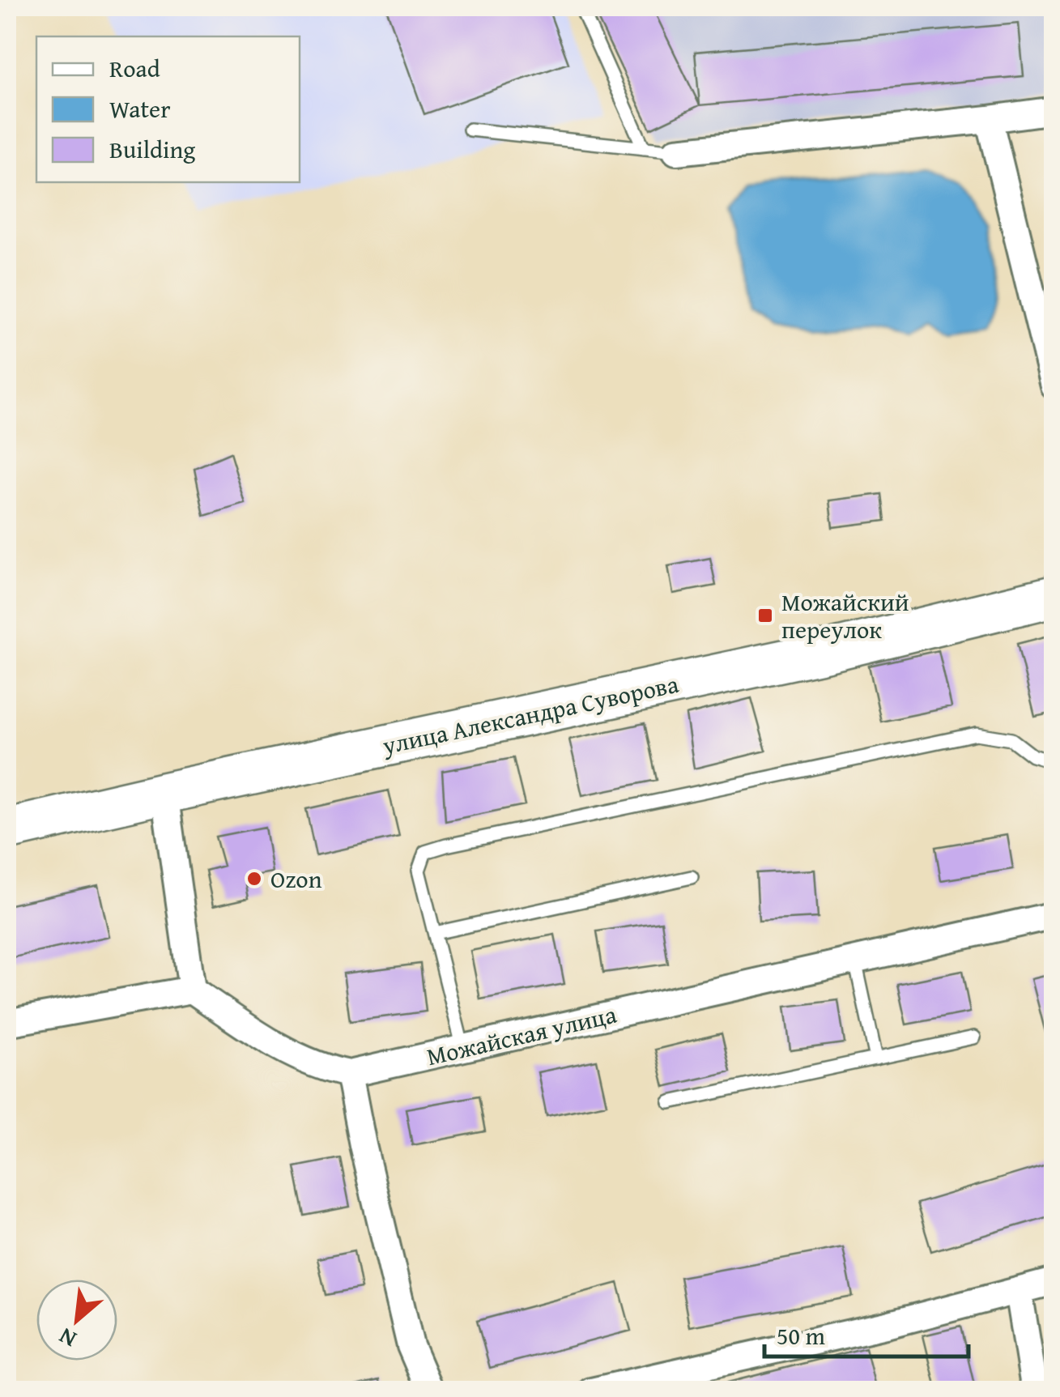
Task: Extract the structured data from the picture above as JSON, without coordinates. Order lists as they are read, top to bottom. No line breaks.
{"streets":{"main road":["улица Александра Суворова"],"street":["Можайская улица"]},"places":{"transit":["Можайский переулок"],"other":["Ozon"]},"legend":["Road","Water","Building"],"scale_bar":"50 m","north":"bottom left"}
